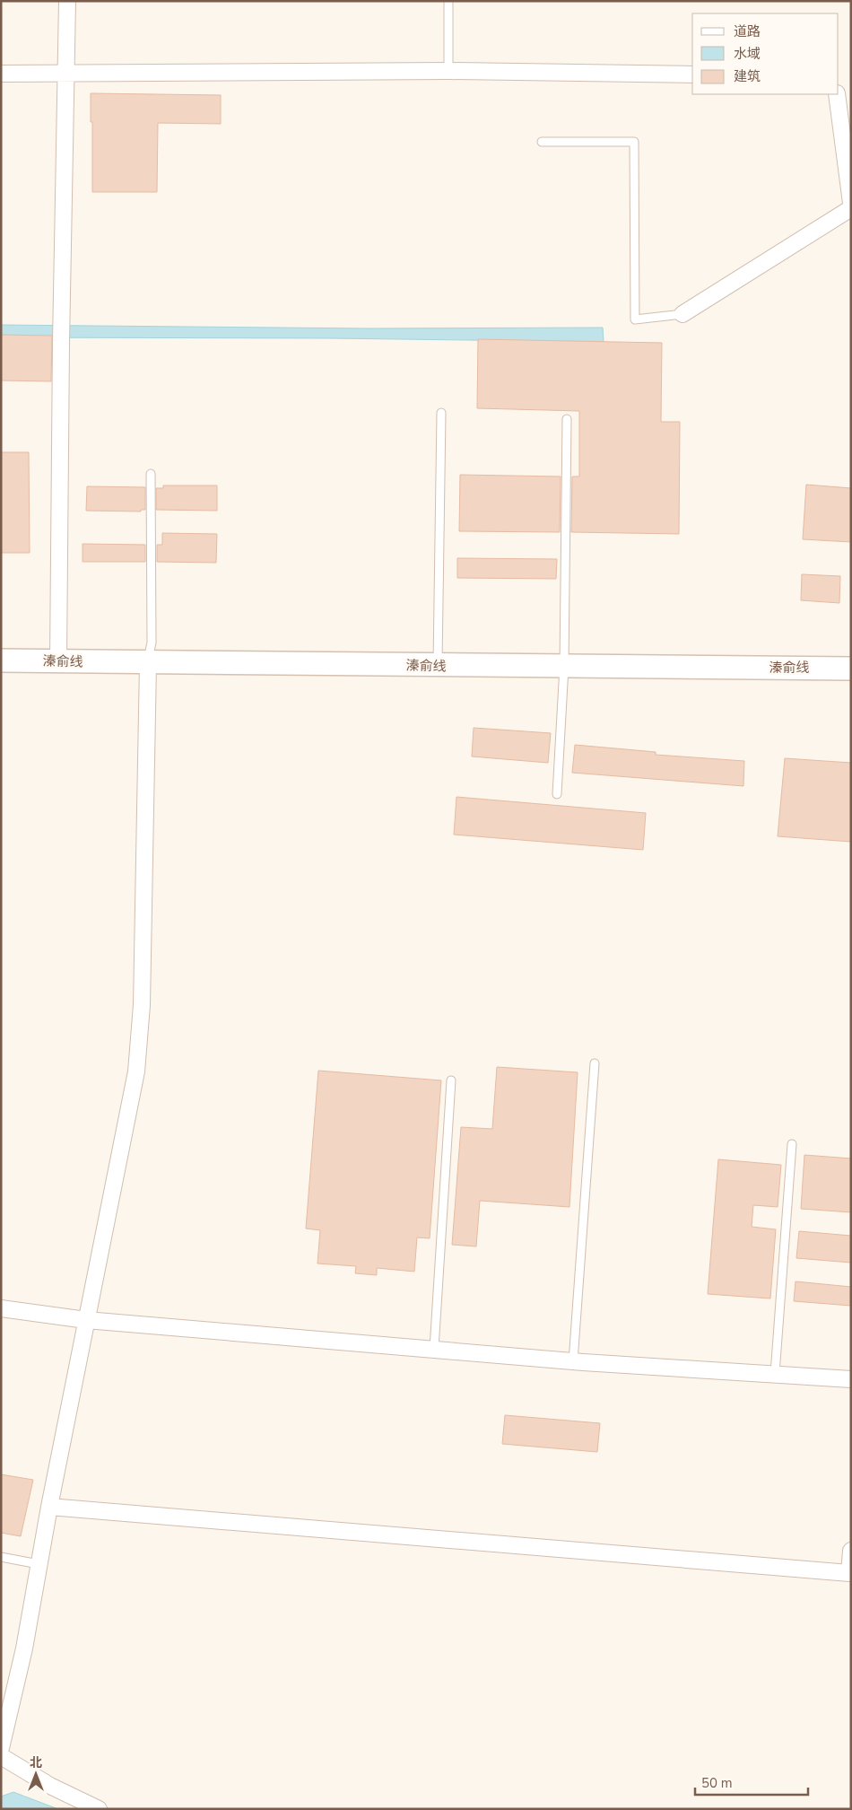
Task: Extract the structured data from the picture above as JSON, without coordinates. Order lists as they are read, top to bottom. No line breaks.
{"streets":{"main road":["溱俞线"]},"legend":["道路","水域","建筑"],"scale_bar":"50 m","north":"top"}
